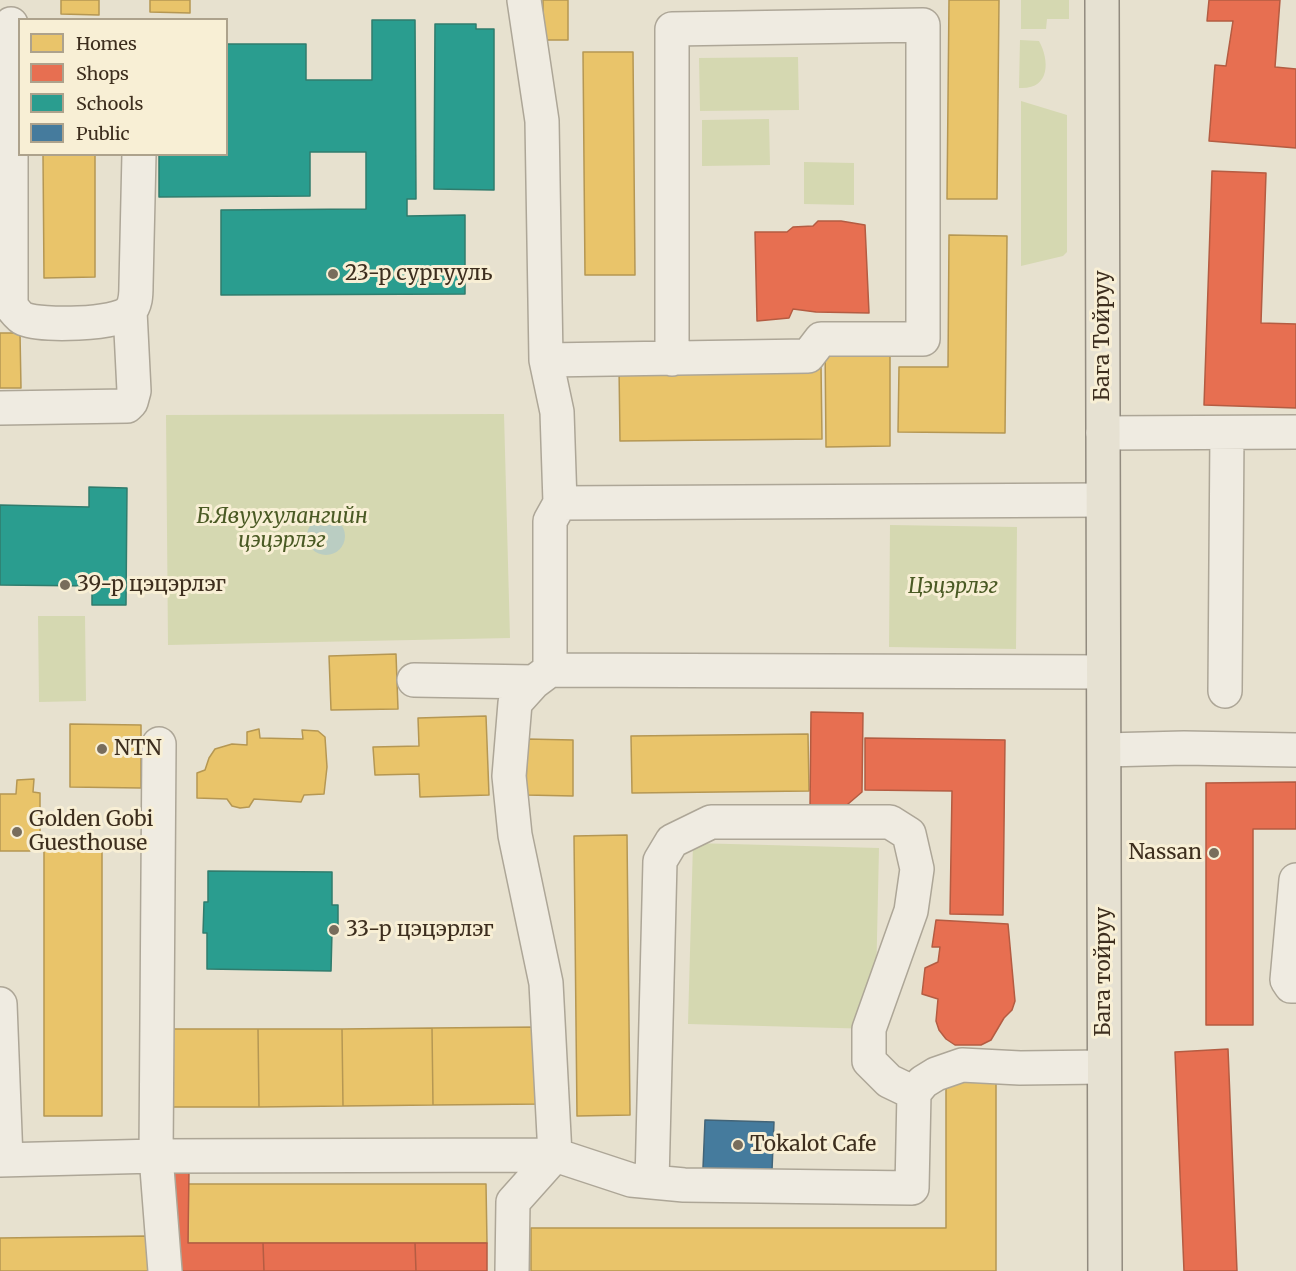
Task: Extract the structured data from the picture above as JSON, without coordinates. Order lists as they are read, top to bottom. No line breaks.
{"streets":{"main road":["Бага Тойруу","Бага тойруу"]},"crossings":[["Бага Тойруу","Бага тойруу"]],"parks":["Б.Явуухулангийн цэцэрлэг","Цэцэрлэг"],"places":["23-р сургууль","39-р цэцэрлэг","NTN","Golden Gobi Guesthouse","Nassan","33-р цэцэрлэг","Tokalot Cafe"],"legend":["Homes","Shops","Schools","Public"]}
